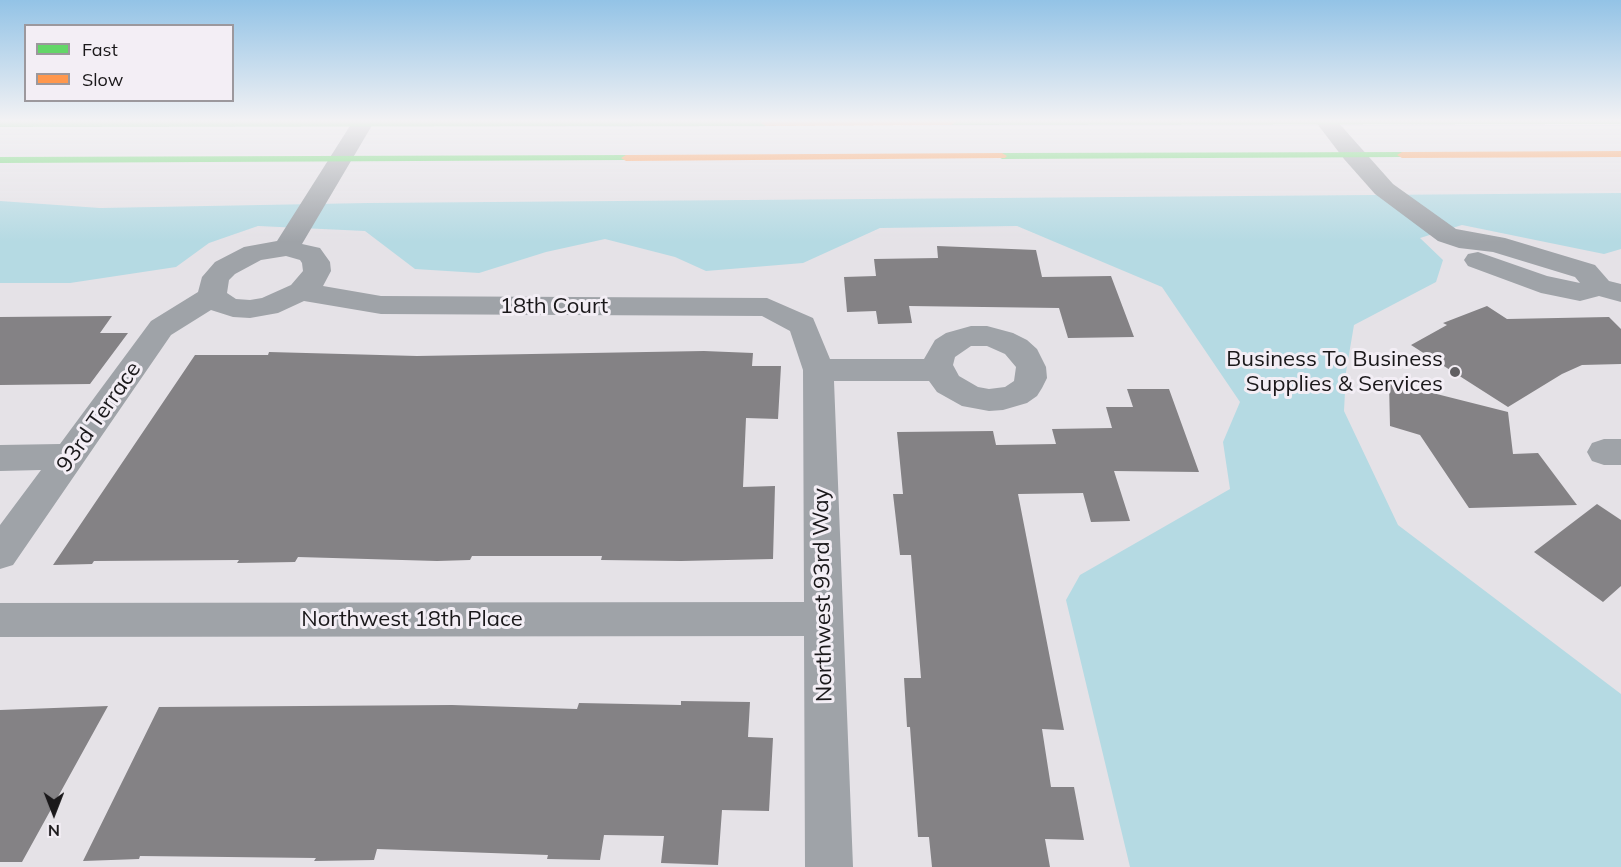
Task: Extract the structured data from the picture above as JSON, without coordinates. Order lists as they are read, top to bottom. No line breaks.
{"streets":{"street":["18th Court","93rd Terrace","Northwest 93rd Way","Northwest 18th Place"]},"crossings":[["18th Court","Northwest 93rd Way"],["Northwest 93rd Way","Northwest 18th Place"]],"places":["Business To Business Supplies & Services"],"legend":["Fast","Slow"],"north":"bottom"}
